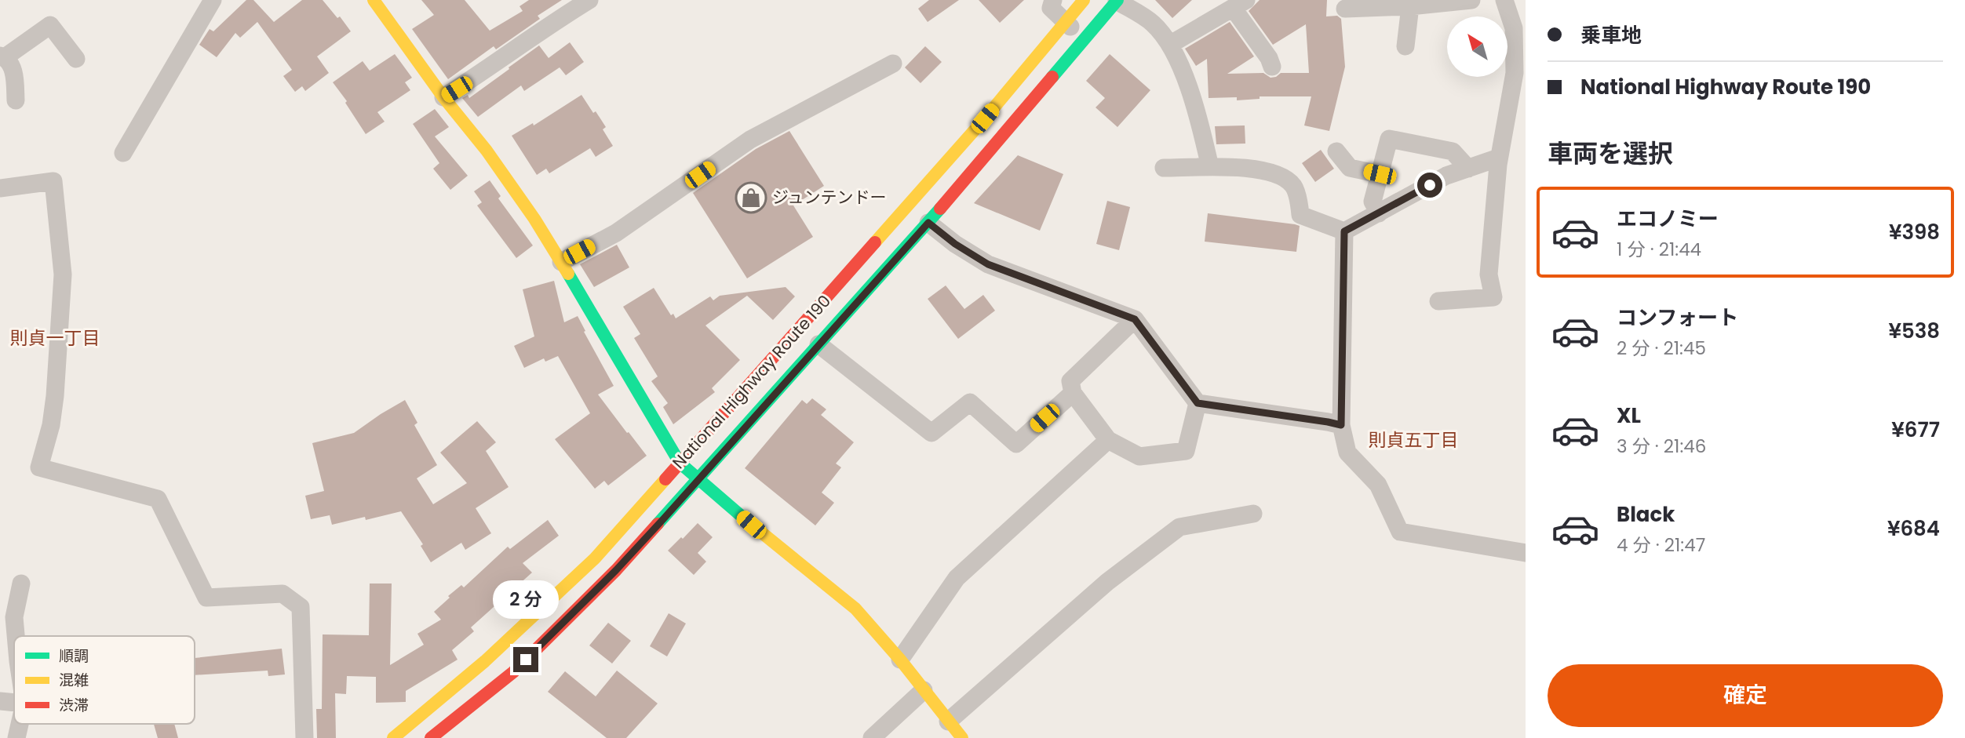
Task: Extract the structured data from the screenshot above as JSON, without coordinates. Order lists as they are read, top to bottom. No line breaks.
{"streets":{"main road":["National Highway Route 190"]},"districts":["則貞一丁目","則貞五丁目"],"places":{"shop":["ジュンテンドー"]},"legend":["順調","混雑","渋滞"],"north":"top left","page":{"banner":["乗車地","National Highway Route 190"],"heading":"車両を選択","list":[{"name":"エコノミー","note":"1 分 · 21:44","value":"¥398"},{"name":"コンフォート","note":"2 分 · 21:45","value":"¥538"},{"name":"XL","note":"3 分 · 21:46","value":"¥677"},{"name":"Black","note":"4 分 · 21:47","value":"¥684"}],"bubble":"2 分","buttons":"確定"}}
